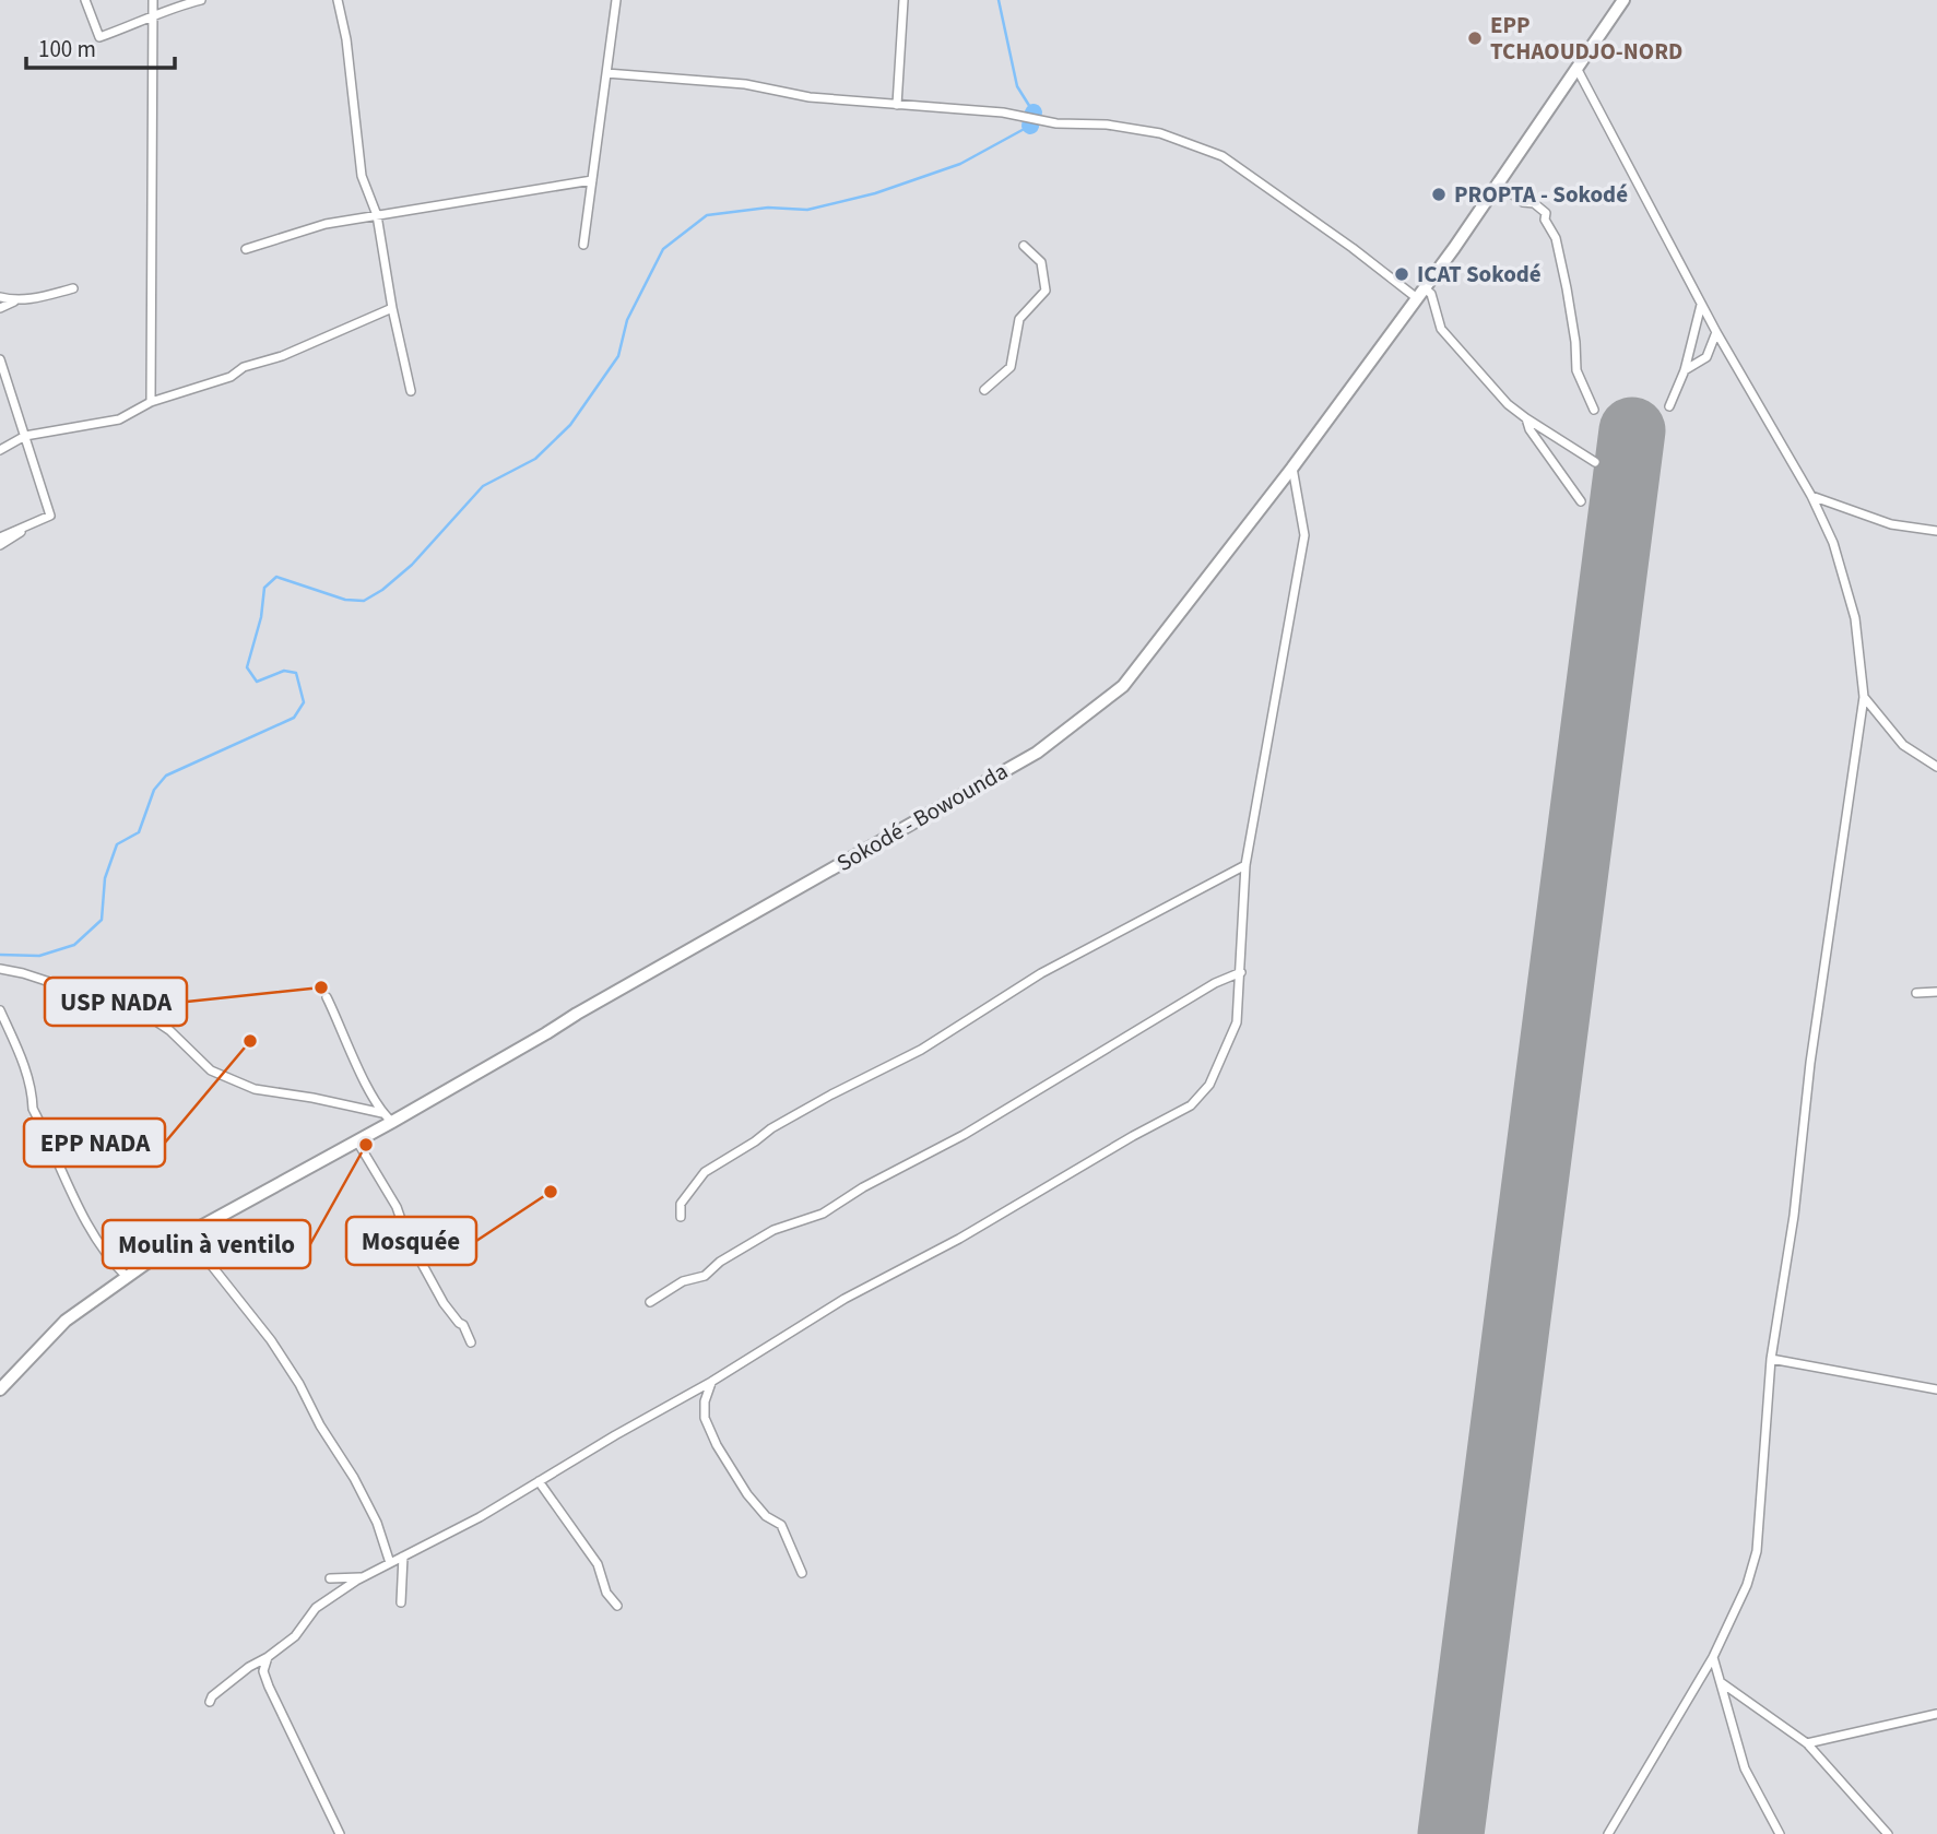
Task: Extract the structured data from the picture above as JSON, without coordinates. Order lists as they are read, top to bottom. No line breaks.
{"streets":{"main road":["Sokodé - Bowounda"]},"places":["EPP TCHAOUDJO-NORD","PROPTA - Sokodé","ICAT Sokodé","USP NADA","EPP NADA","Moulin à ventilo","Mosquée"],"scale_bar":"100 m"}
